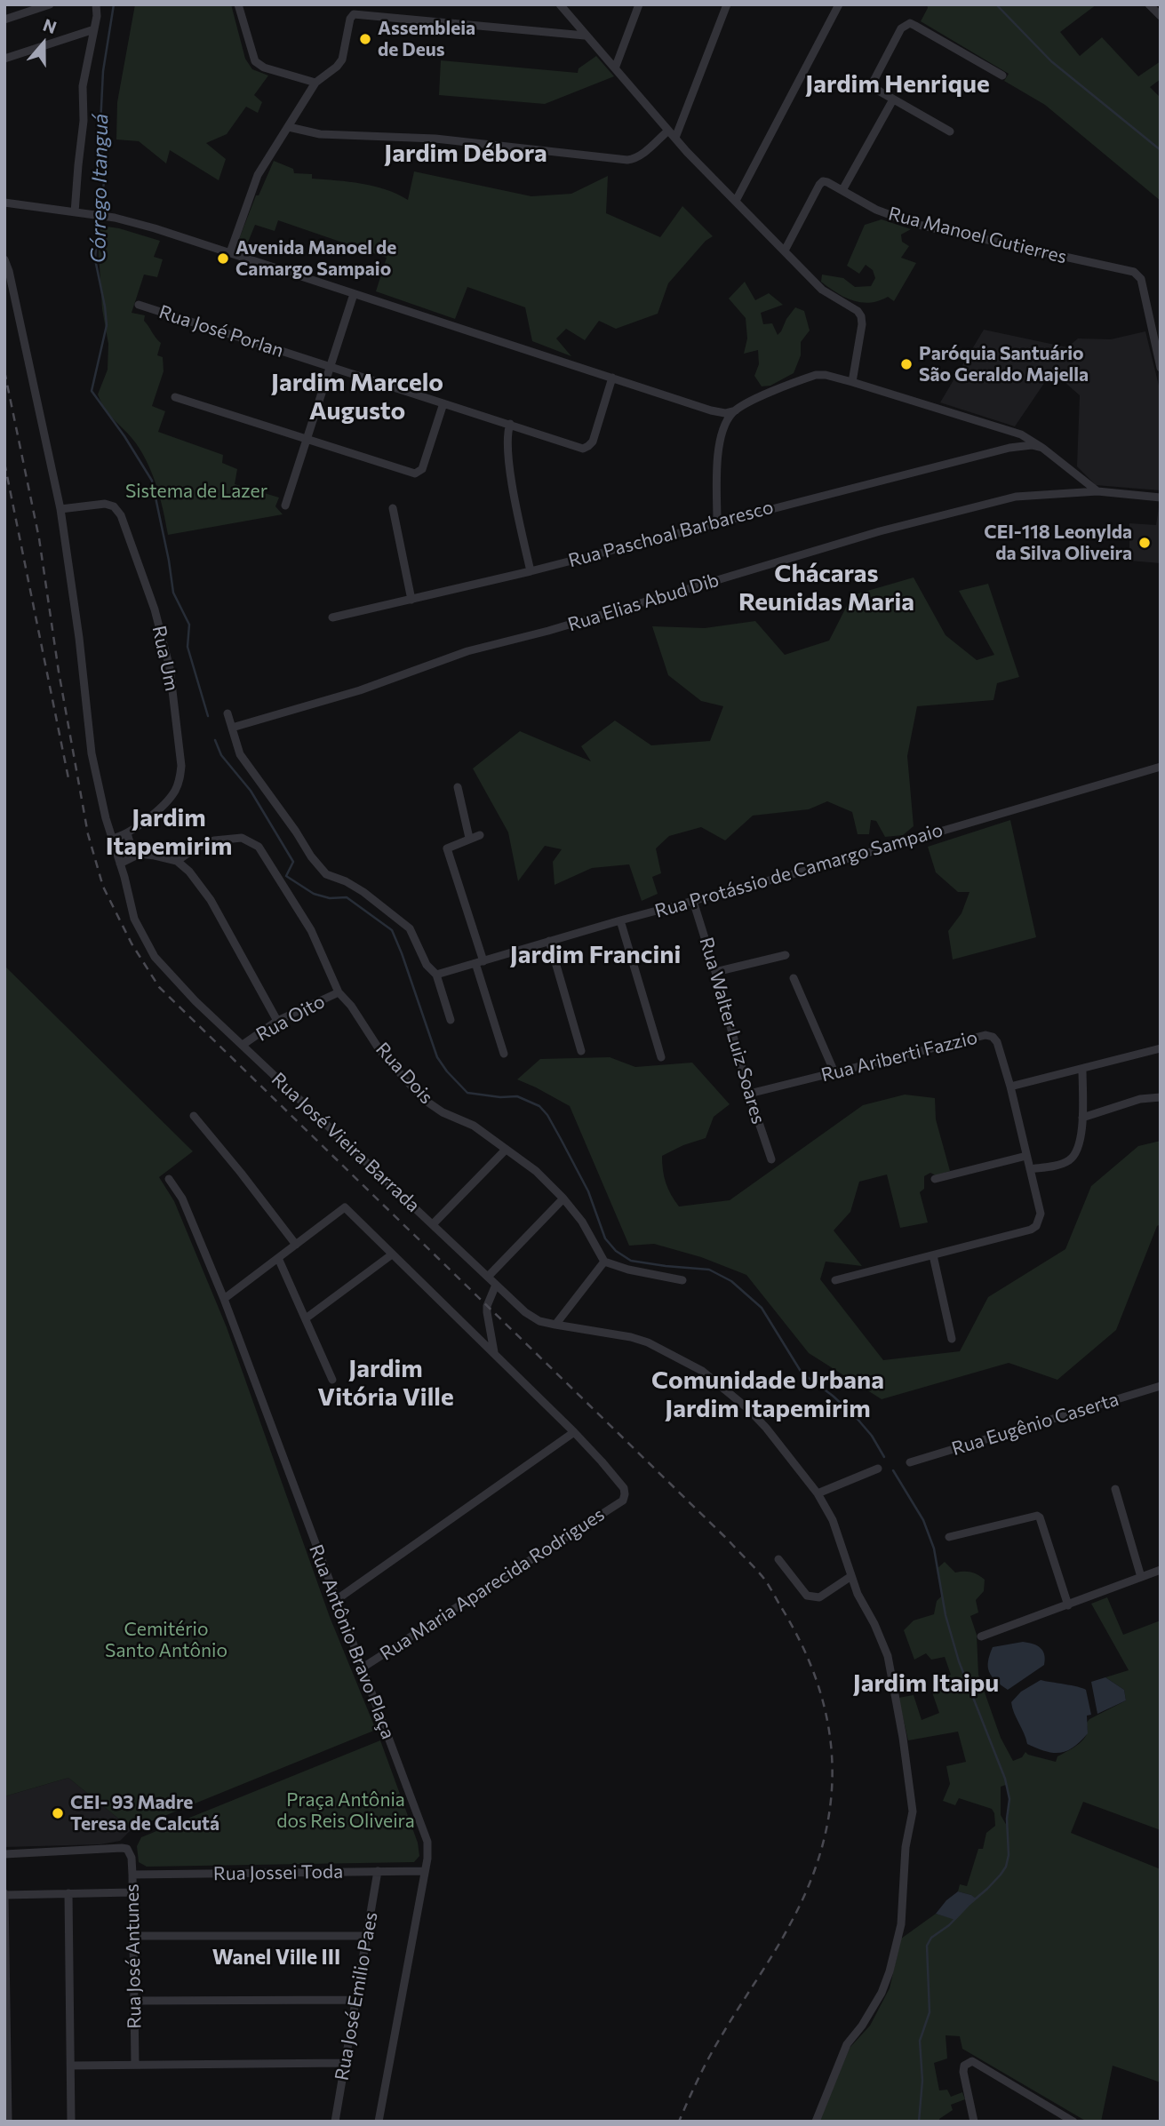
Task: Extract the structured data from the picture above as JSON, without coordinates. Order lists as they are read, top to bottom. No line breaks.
{"streets":{"street":["Rua Manoel Gutierres","Rua José Porlan","Rua Paschoal Barbaresco","Rua Elias Abud Dib","Rua Um","Rua Protássio de Camargo Sampaio","Rua Oito","Rua Walter Luiz Soares","Rua Ariberti Fazzio","Rua Dois","Rua José Vieira Barrada","Rua Eugênio Caserta","Rua Maria Aparecida Rodrigues","Rua Antônio Bravo Plaça","Rua Jossei Toda","Rua José Antunes","Rua José Emilio Paes"]},"crossings":[["Rua Um","Rua José Vieira Barrada"],["Rua Protássio de Camargo Sampaio","Rua Walter Luiz Soares"],["Rua Oito","Rua Dois"],["Rua Oito","Rua José Vieira Barrada"],["Rua Walter Luiz Soares","Rua Ariberti Fazzio"],["Rua Maria Aparecida Rodrigues","Rua Antônio Bravo Plaça"],["Rua Antônio Bravo Plaça","Rua Jossei Toda"],["Rua Jossei Toda","Rua José Antunes"],["Rua Jossei Toda","Rua José Emilio Paes"]],"districts":["Jardim Henrique","Jardim Débora","Jardim Marcelo Augusto","Chácaras Reunidas Maria","Jardim Itapemirim","Jardim Francini","Jardim Vitória Ville","Comunidade Urbana Jardim Itapemirim","Jardim Itaipu","Wanel Ville III"],"water":["Córrego Itanguá"],"parks":["Sistema de Lazer","Cemitério Santo Antônio","Praça Antônia dos Reis Oliveira"],"places":["Assembleia de Deus","Avenida Manoel de Camargo Sampaio","Paróquia Santuário São Geraldo Majella","CEI-118 Leonylda da Silva Oliveira","CEI- 93 Madre Teresa de Calcutá"],"north":"top"}
